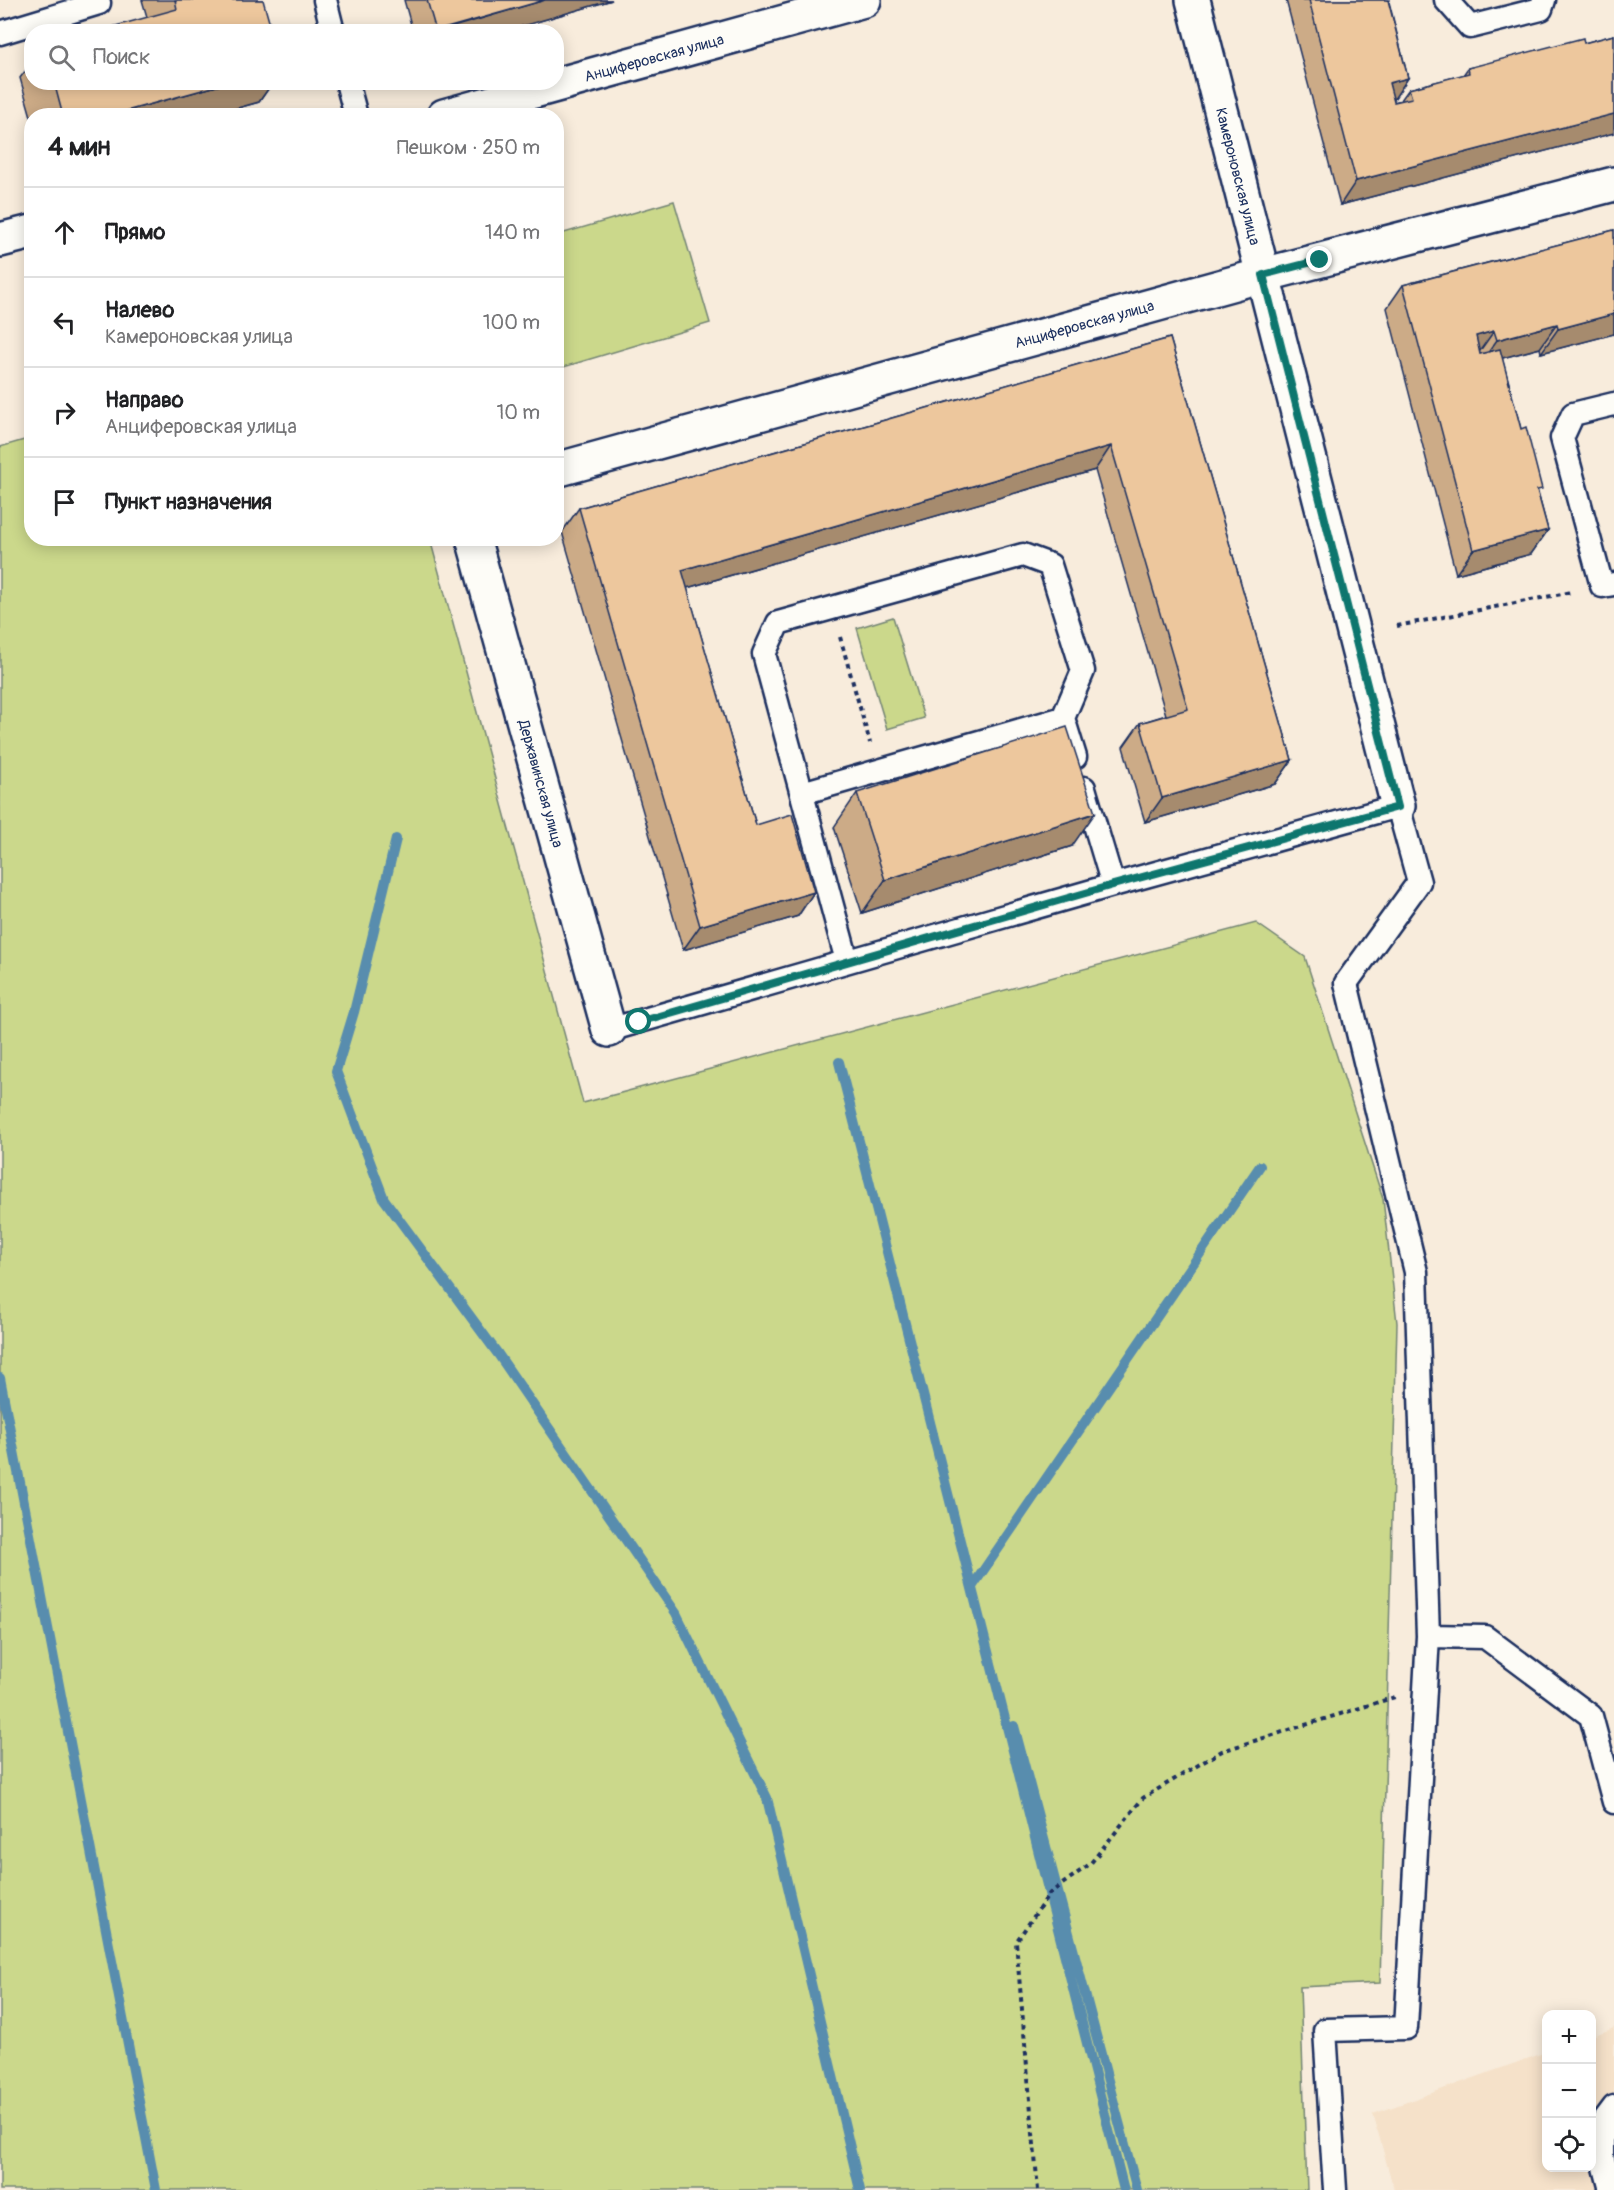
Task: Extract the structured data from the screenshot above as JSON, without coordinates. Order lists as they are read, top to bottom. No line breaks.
{"streets":{"street":["Анциферовская улица","Камероновская улица","Державинская улица"]},"crossings":[["Анциферовская улица","Камероновская улица"]],"page":{"search":"Поиск","heading":["4 мин","Пешком · 250 m"],"list":[["Прямо","140 m"],["Налево","Камероновская улица","100 m"],["Направо","Анциферовская улица","10 m"],"Пункт назначения"],"map_buttons":["+","−"]}}
